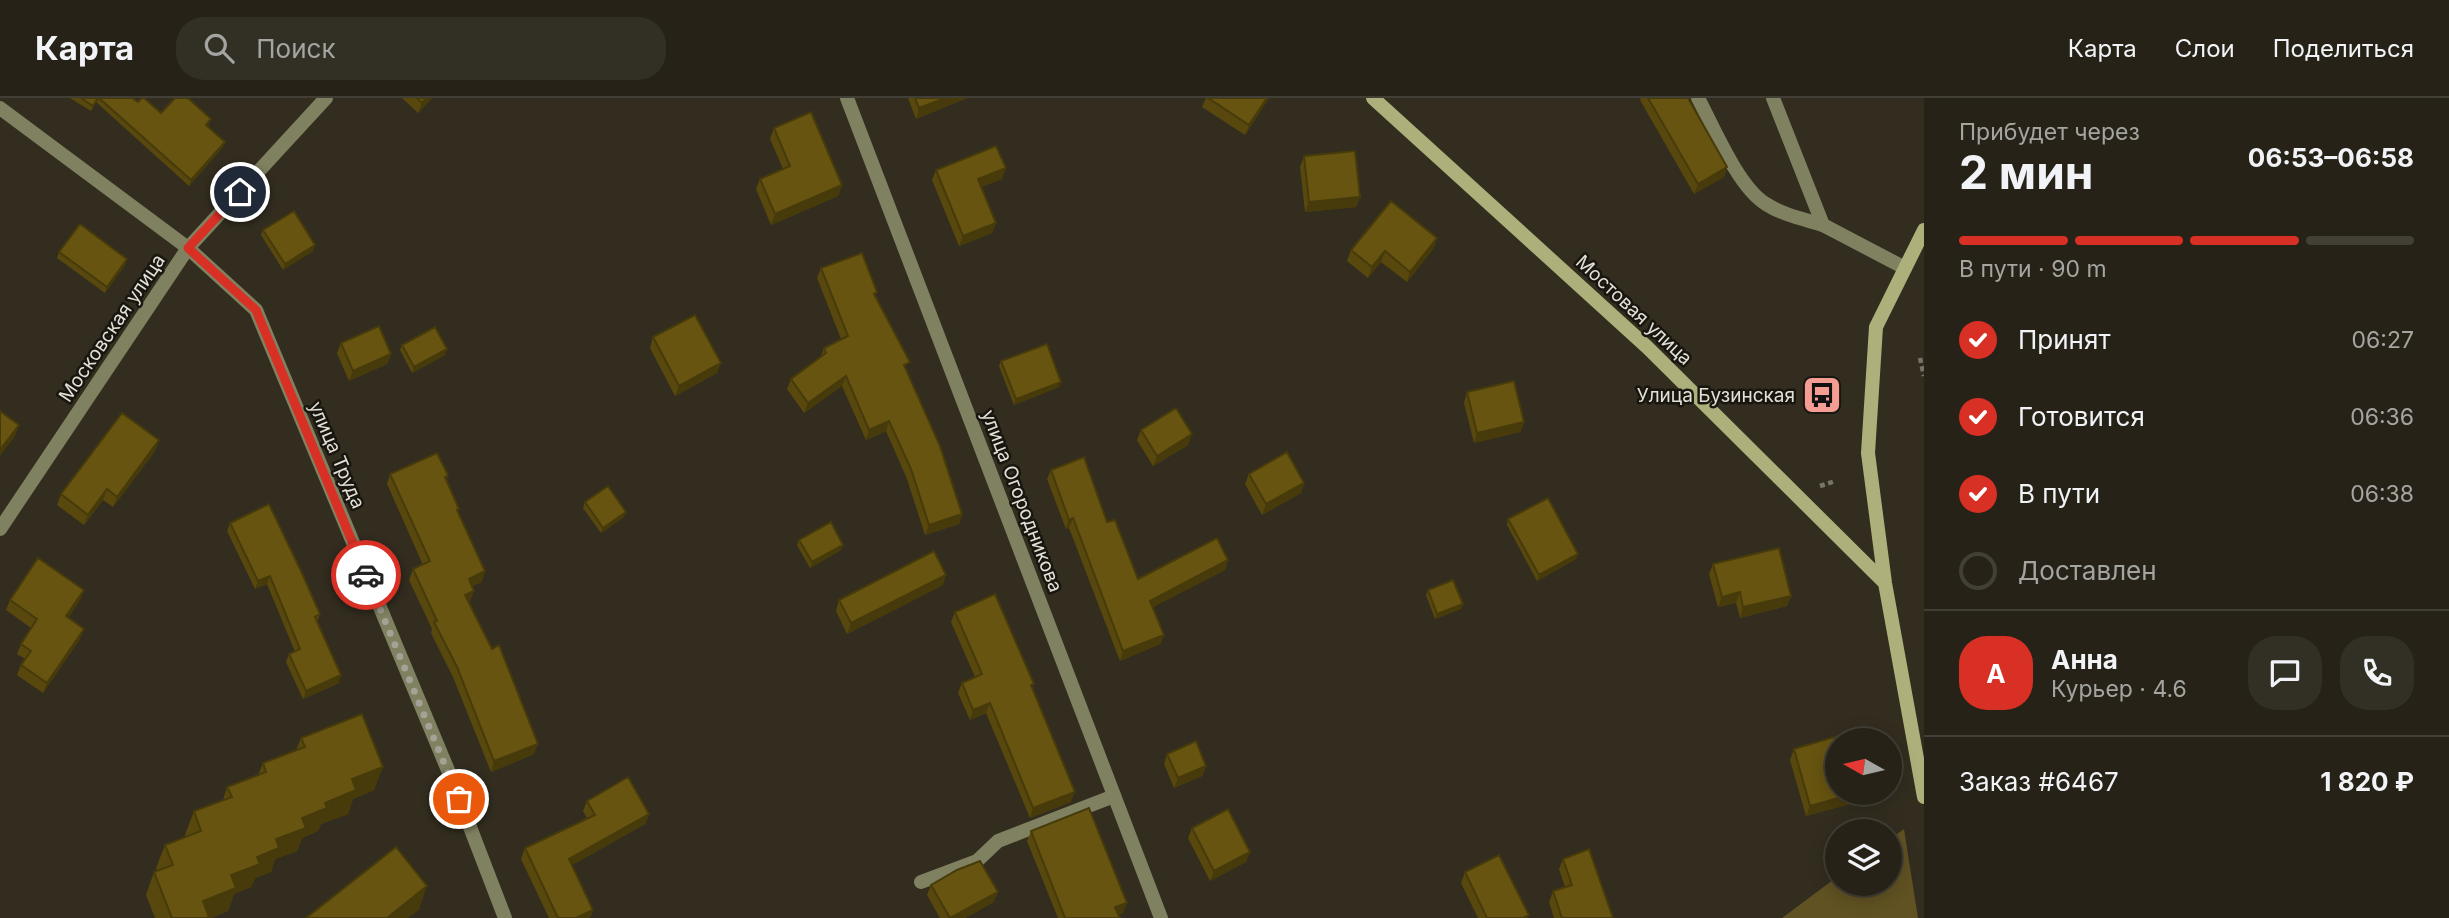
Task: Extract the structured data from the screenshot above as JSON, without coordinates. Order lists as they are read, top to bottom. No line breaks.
{"streets":{"main road":["Мостовая улица"],"street":["Московская улица","улица Труда","улица Огородникова"]},"crossings":[["Московская улица","улица Труда"]],"places":{"bus stop":["Улица Бузинская"]},"north":"left","page":{"header":"Карта","search":"Поиск","nav":["Карта","Слои","Поделиться"],"heading":["2 мин","Прибудет через","06:53–06:58"],"panel":["Анна","Курьер · 4.6","Заказ #6467","1 820 ₽"],"bar":"В пути · 90 m","list":[["Принят","06:27"],["Готовится","06:36"],["В пути","06:38"],"Доставлен"],"round":"А"}}
